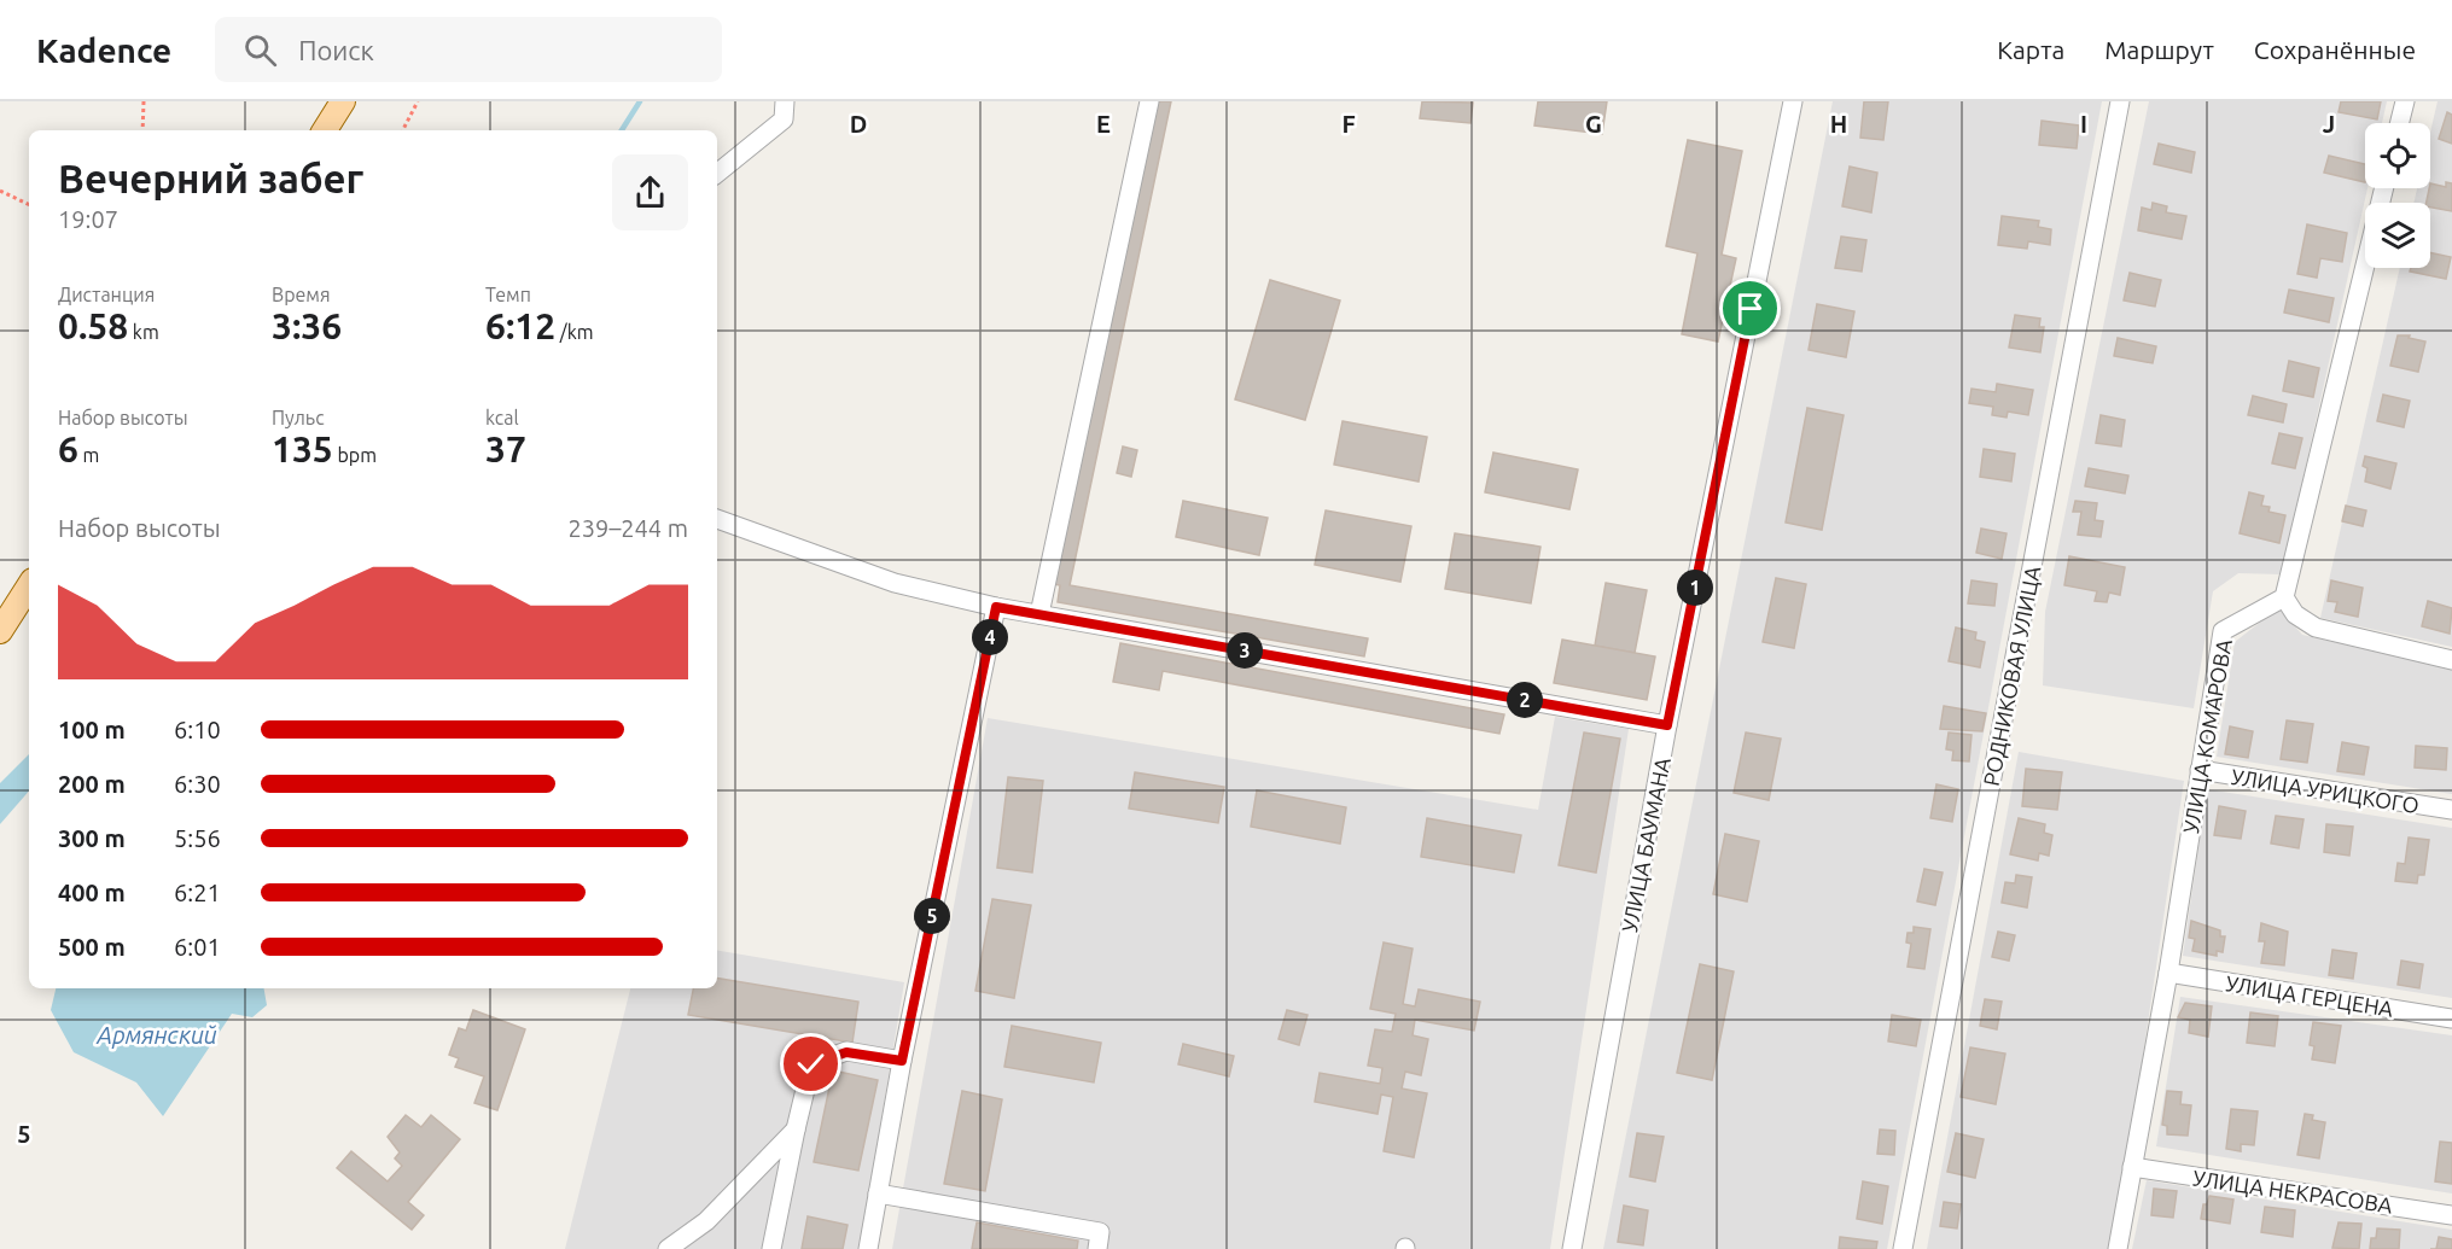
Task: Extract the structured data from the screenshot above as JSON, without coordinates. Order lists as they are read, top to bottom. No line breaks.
{"streets":{"street":["РОДНИКОВАЯ УЛИЦА","УЛИЦА КОМАРОВА","УЛИЦА УРИЦКОГО","УЛИЦА БАУМАНА","УЛИЦА ГЕРЦЕНА","УЛИЦА НЕКРАСОВА"]},"crossings":[["УЛИЦА КОМАРОВА","УЛИЦА УРИЦКОГО"],["УЛИЦА КОМАРОВА","УЛИЦА ГЕРЦЕНА"],["УЛИЦА КОМАРОВА","УЛИЦА НЕКРАСОВА"]],"water":["Армянский"],"page":{"header":"Kadence","search":"Поиск","nav":["Карта","Маршрут","Сохранённые"],"heading":["Вечерний забег","19:07"],"stats":[["Дистанция","0.58 km"],["Время","3:36"],["Темп","6:12 /km"],["Набор высоты","6 m"],["Пульс","135 bpm"],["kcal","37"]],"chart":["Набор высоты","239–244 m"],"pins":["1","4","3","2","5"],"list":[{"name":"100 m","note":"6:10"},{"name":"200 m","note":"6:30"},{"name":"300 m","note":"5:56"},{"name":"400 m","note":"6:21"},{"name":"500 m","note":"6:01"}]},"grid":{"columns":["D","E","F","G","H","I","J"],"rows":["5"]}}
